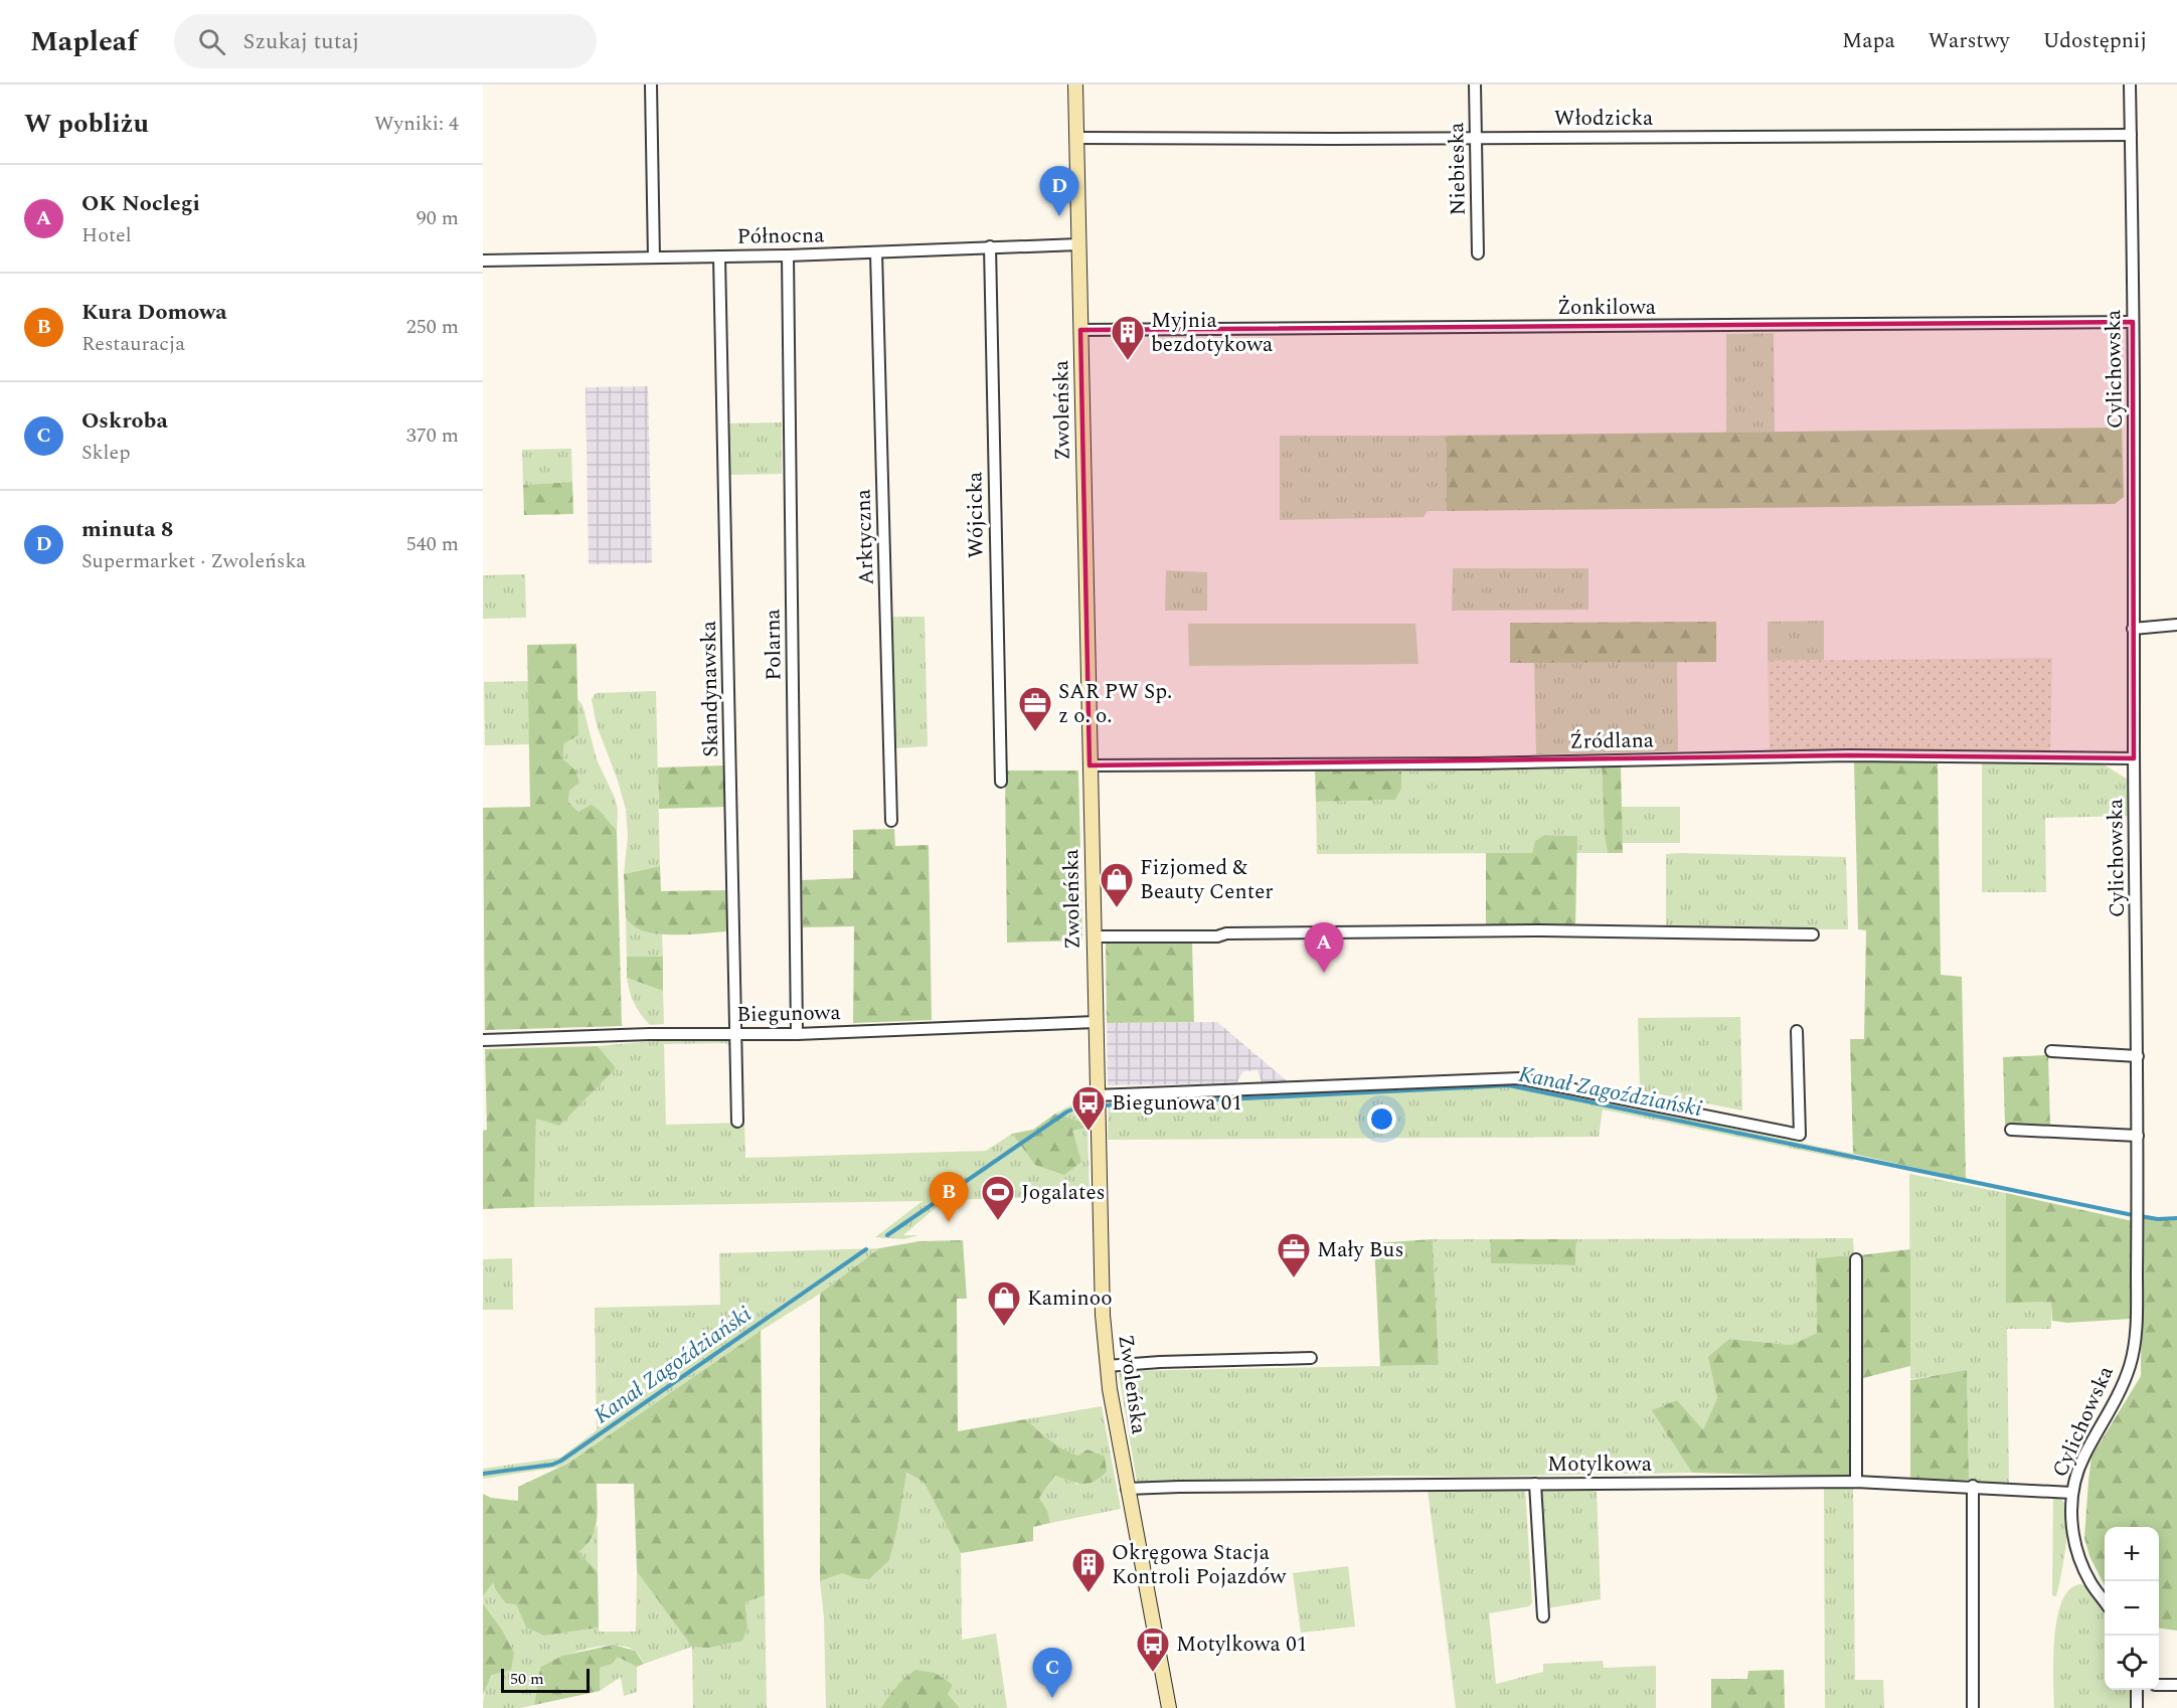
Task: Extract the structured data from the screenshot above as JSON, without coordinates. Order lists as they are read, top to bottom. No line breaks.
{"streets":{"street":["Włodzicka","Niebieska","Północna","Żonkilowa","Cylichowska","Zwoleńska","Wójcicka","Arktyczna","Polarna","Skandynawska","Źródlana","Biegunowa","Motylkowa"]},"crossings":[["Włodzicka","Niebieska"],["Włodzicka","Cylichowska"],["Włodzicka","Zwoleńska"],["Północna","Zwoleńska"],["Północna","Wójcicka"],["Północna","Arktyczna"],["Północna","Polarna"],["Północna","Skandynawska"],["Żonkilowa","Cylichowska"],["Żonkilowa","Zwoleńska"],["Cylichowska","Źródlana"],["Cylichowska","Motylkowa"],["Zwoleńska","Źródlana"],["Zwoleńska","Biegunowa"],["Zwoleńska","Motylkowa"],["Polarna","Biegunowa"],["Skandynawska","Biegunowa"]],"water":["Kanał Zagoździański"],"places":{"building":["Myjnia bezdotykowa","Okręgowa Stacja Kontroli Pojazdów"],"office":["SAR PW Sp. z o. o.","Mały Bus"],"shop":["Fizjomed & Beauty Center","Kaminoo"],"bus stop":["Biegunowa 01","Motylkowa 01"],"sports":["Jogalates"]},"scale_bar":"50 m","page":{"header":"Mapleaf","search":"Szukaj tutaj","nav":["Mapa","Warstwy","Udostępnij"],"heading":["W pobliżu","Wyniki: 4"],"list":[{"mark":"A","name":"OK Noclegi","note":"Hotel","value":"90 m"},{"mark":"B","name":"Kura Domowa","note":"Restauracja","value":"250 m"},{"mark":"C","name":"Oskroba","note":"Sklep","value":"370 m"},{"mark":"D","name":"minuta 8","note":"Supermarket · Zwoleńska","value":"540 m"}],"pins":["D","A","B","C"],"map_buttons":["+","−"],"scale":"50 m"}}
